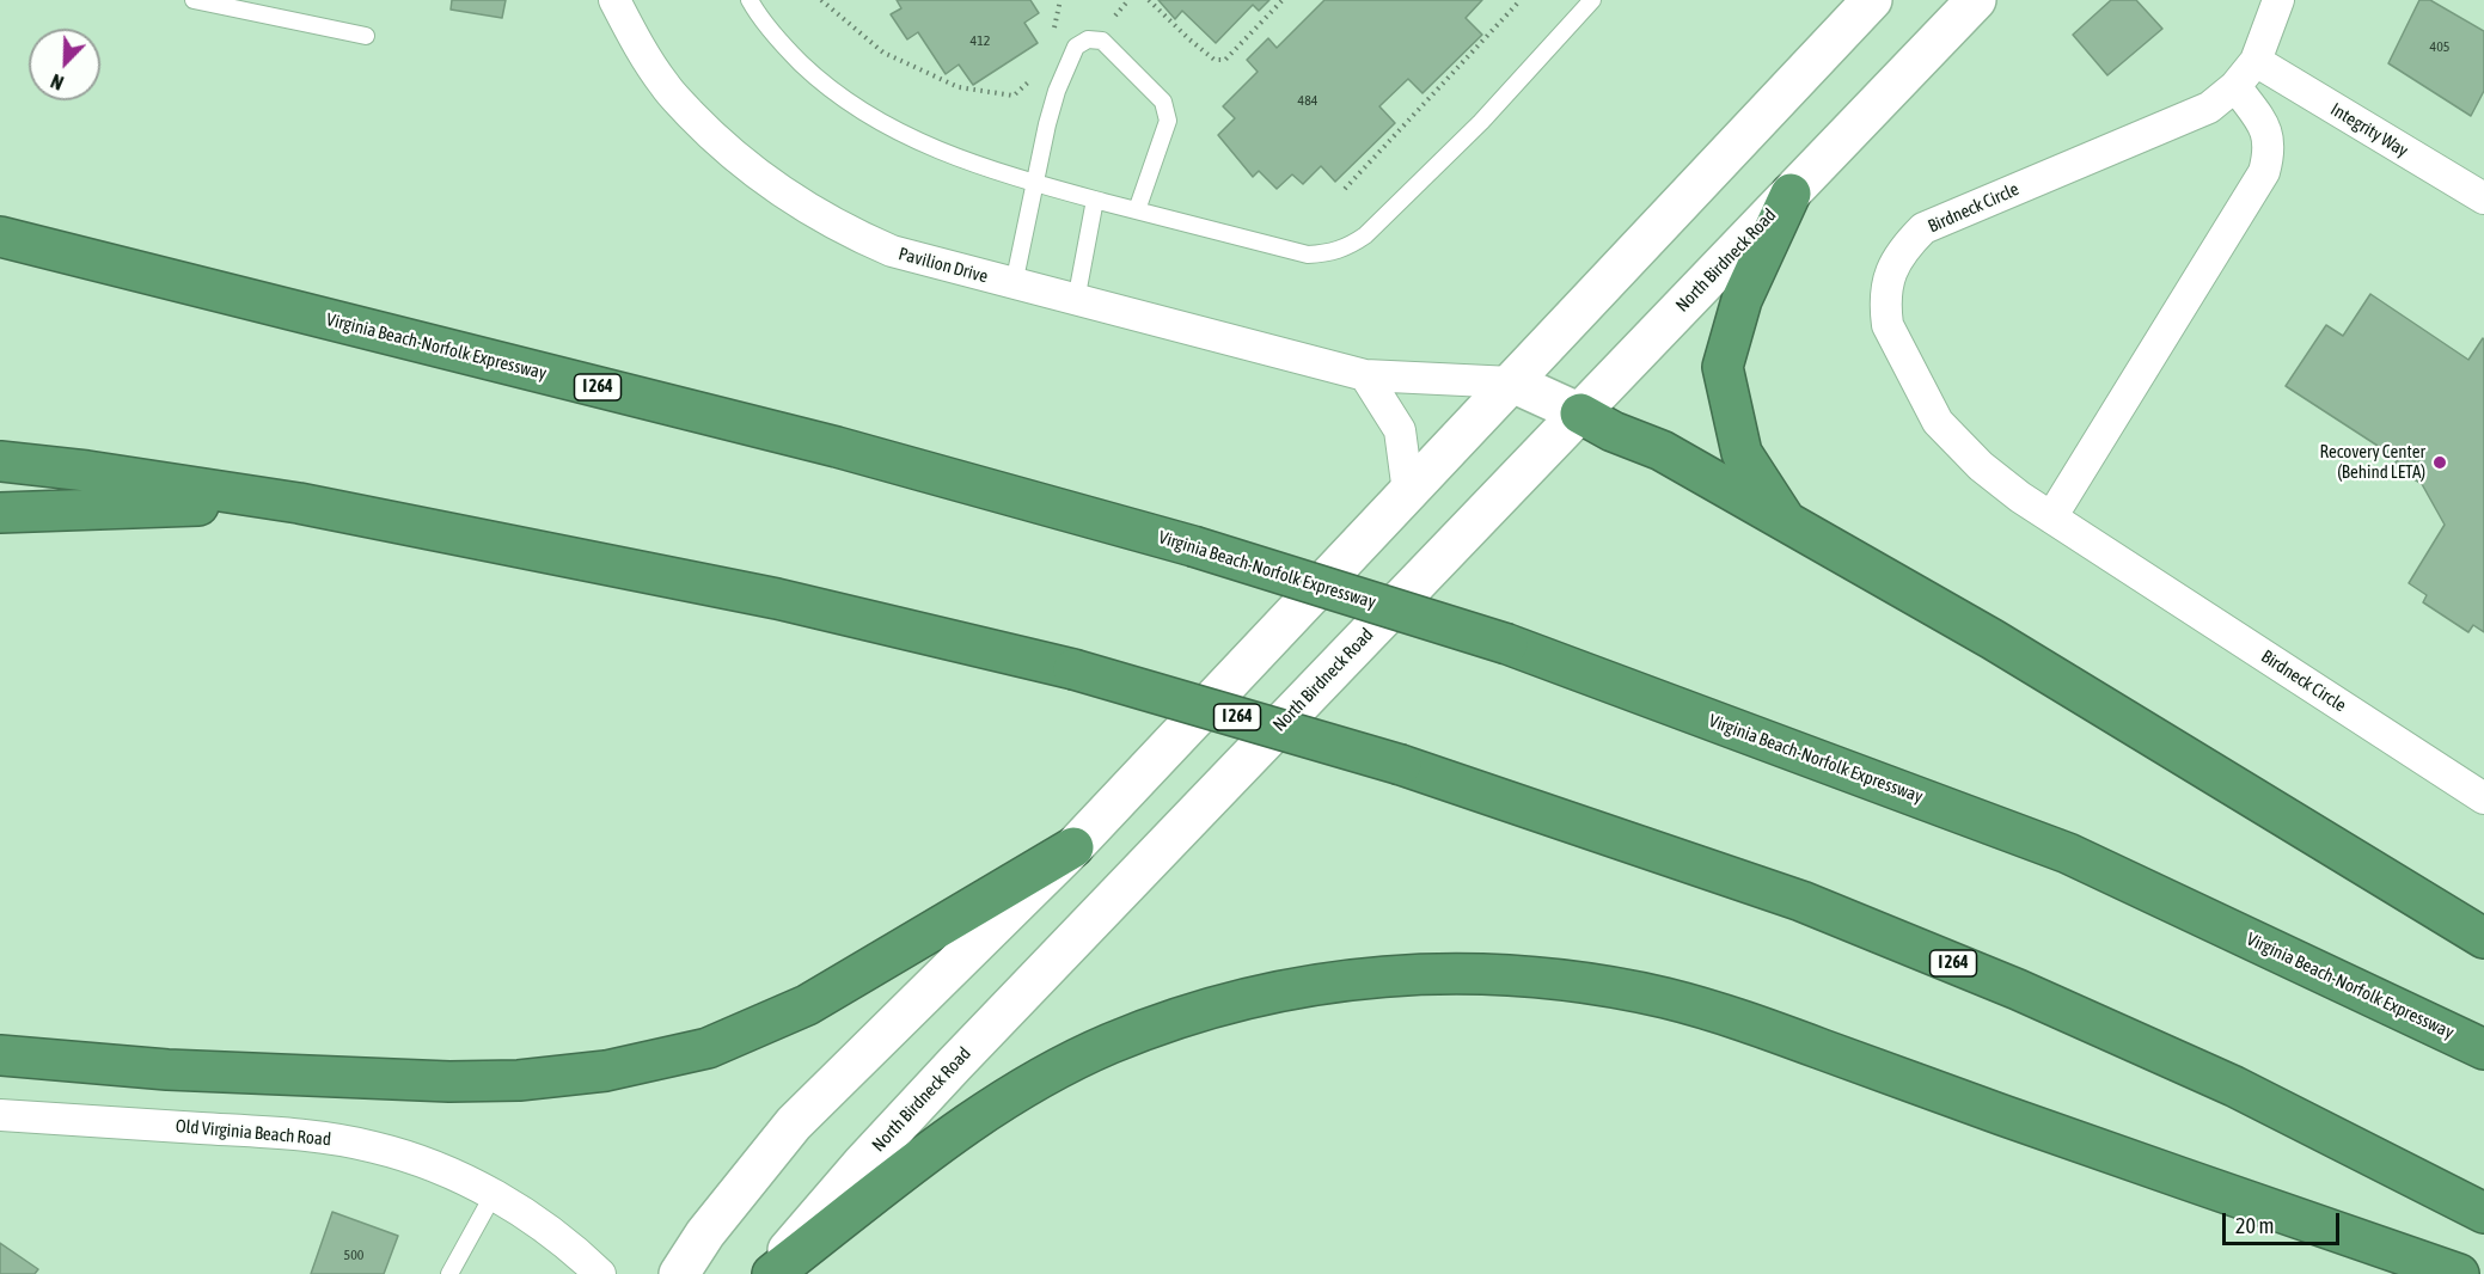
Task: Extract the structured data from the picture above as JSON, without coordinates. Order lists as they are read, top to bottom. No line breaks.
{"streets":{"highway":["Virginia Beach-Norfolk Expressway","I 264"],"main road":["North Birdneck Road","Pavilion Drive"],"street":["Integrity Way","Birdneck Circle","Old Virginia Beach Road"]},"crossings":[["Integrity Way","Birdneck Circle"],["North Birdneck Road","Pavilion Drive"]],"places":["Recovery Center (Behind LETA)"],"house_numbers":["412","405","484","500"],"scale_bar":"20 m","north":"bottom left"}
